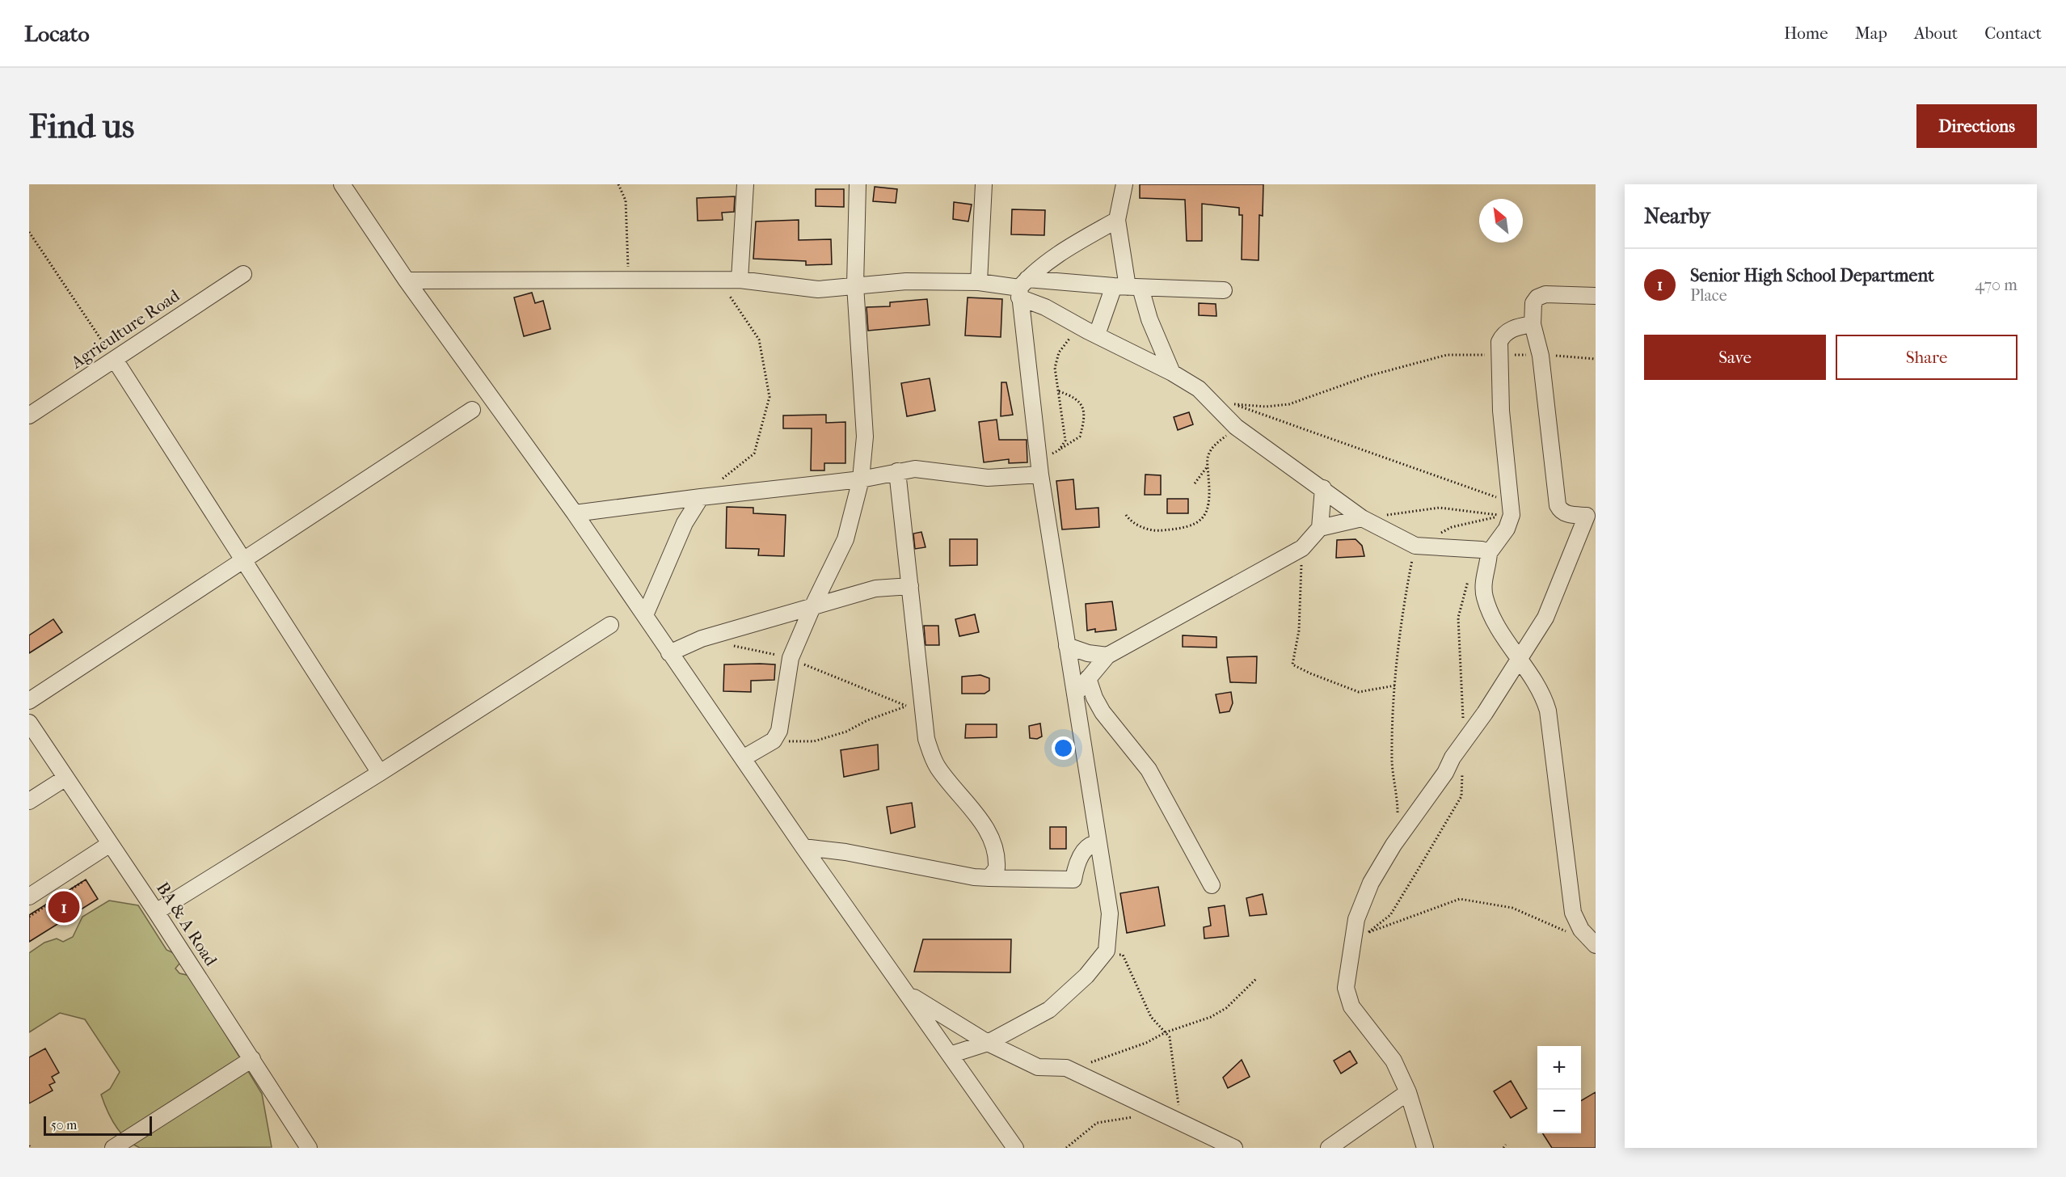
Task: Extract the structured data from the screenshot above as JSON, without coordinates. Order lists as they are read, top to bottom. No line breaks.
{"streets":{"street":["Agriculture Road","BA & A Road"]},"scale_bar":"50 m","north":"top left","page":{"header":"Locato","nav":["Home","Map","About","Contact"],"buttons":["Directions",["Save","Share"]],"title":"Find us","heading":"Nearby","list":[{"mark":"1","name":"Senior High School Department","note":"Place","value":"470 m"}],"pins":"1","map_buttons":["+","−"],"scale":"50 m"}}
